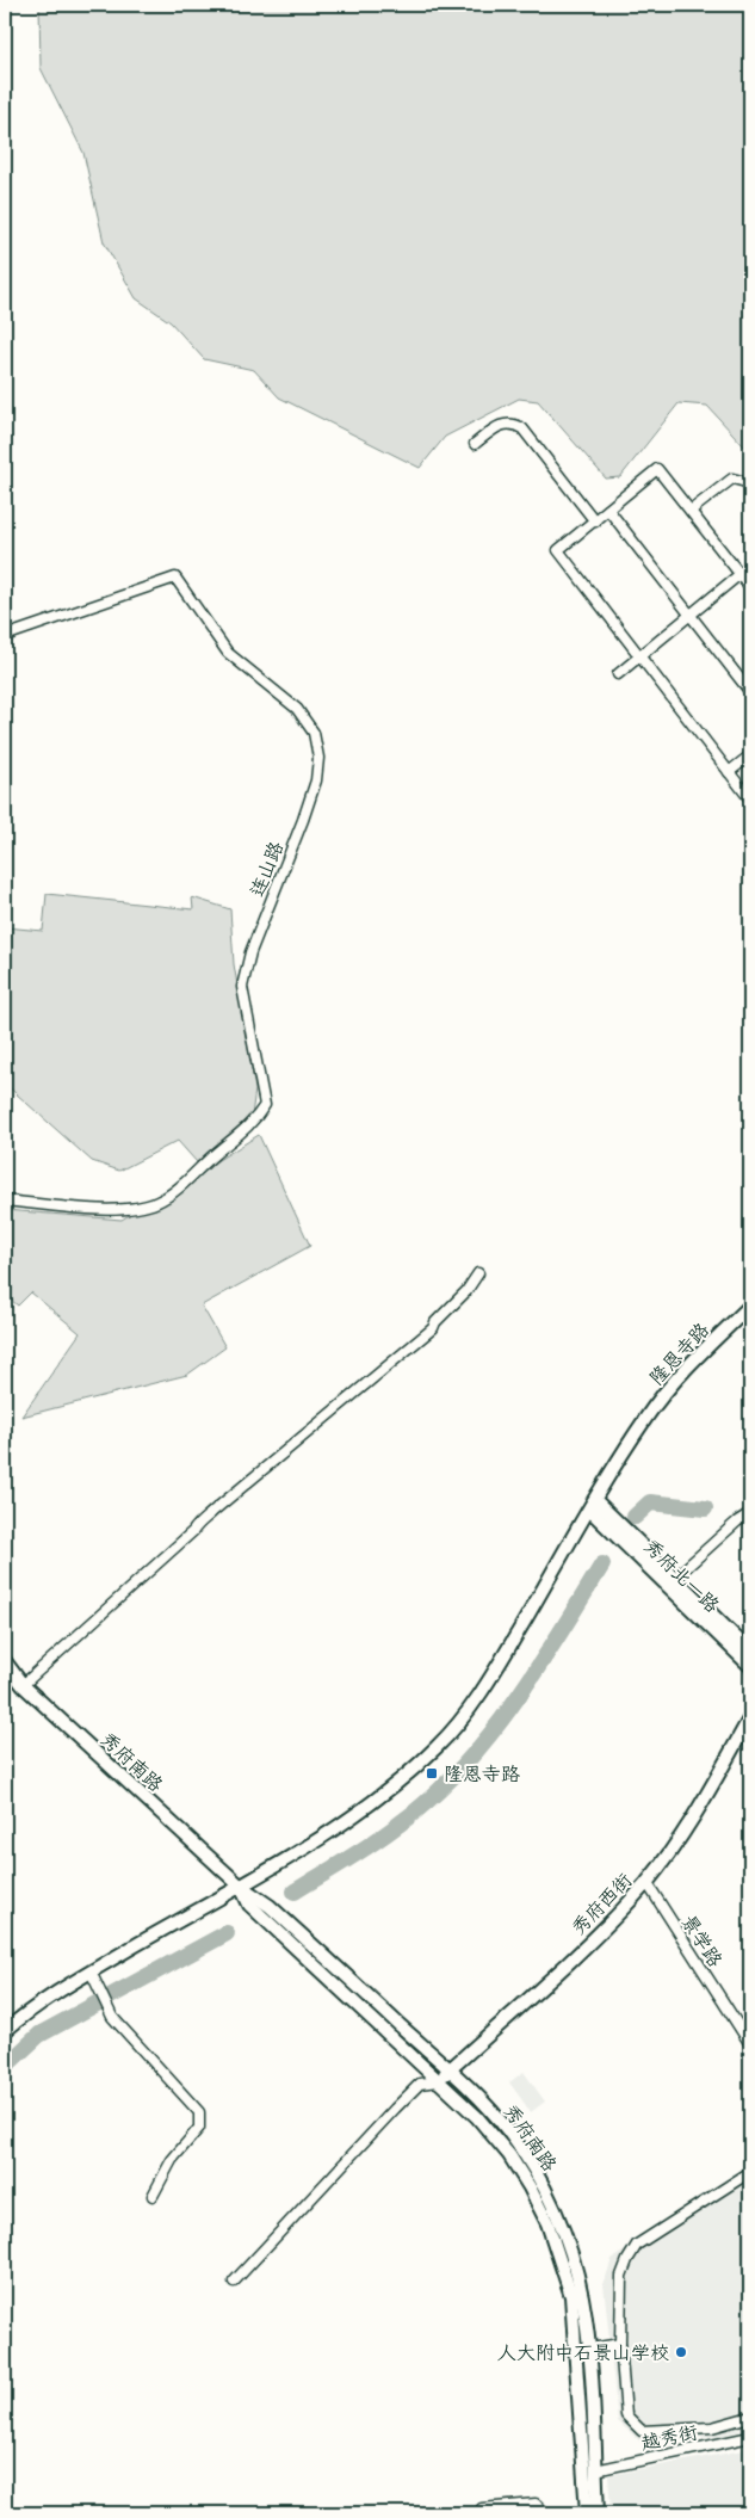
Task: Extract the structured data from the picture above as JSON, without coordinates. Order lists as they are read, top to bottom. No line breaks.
{"streets":{"street":["连山路","隆恩寺路","秀府北一路","秀府南路","秀府西街","景学路","越秀街"]},"crossings":[["隆恩寺路","秀府北一路"],["隆恩寺路","秀府南路"],["秀府南路","秀府西街"],["秀府南路","越秀街"],["秀府西街","景学路"]],"places":{"transit":["隆恩寺路"],"other":["人大附中石景山学校"]}}
